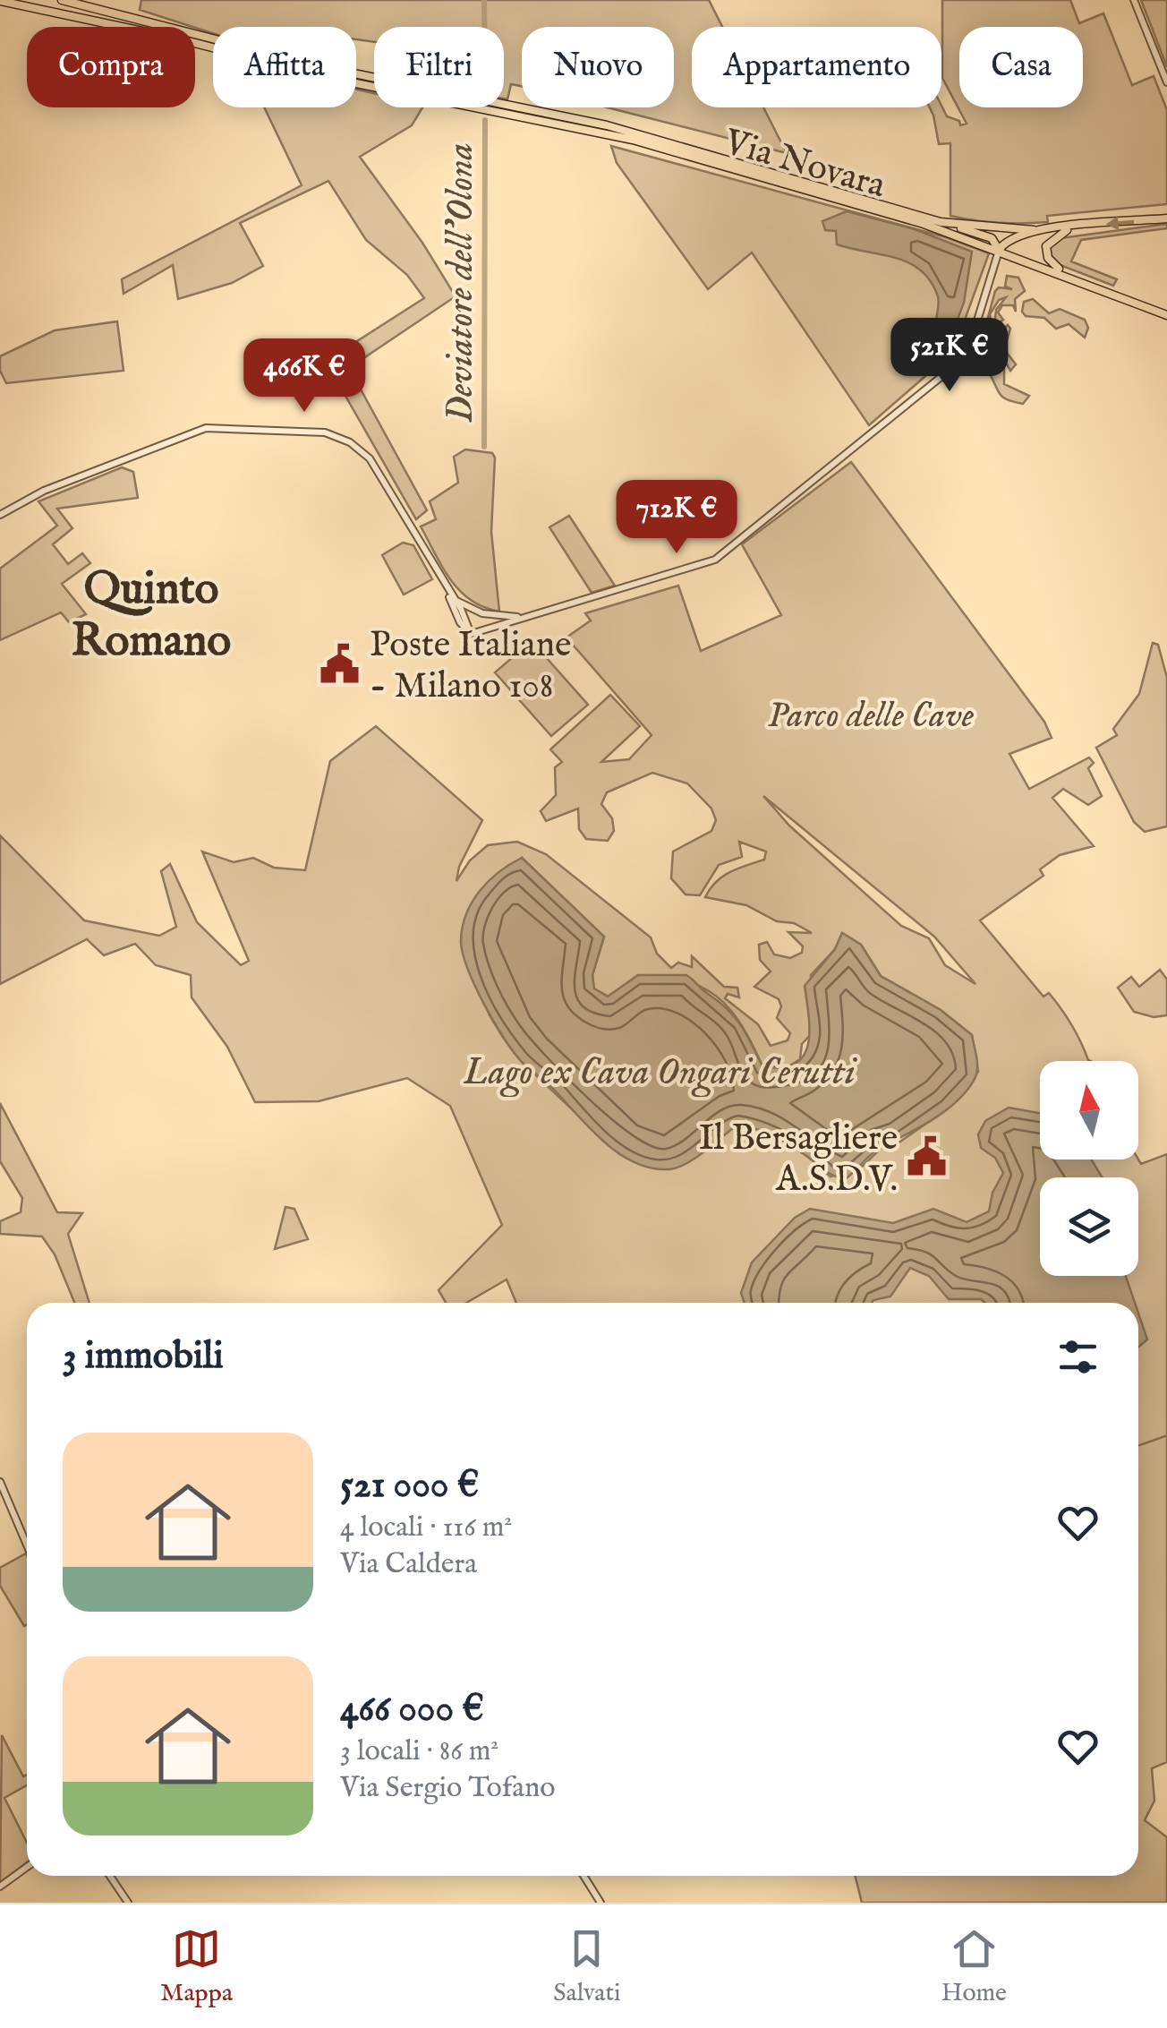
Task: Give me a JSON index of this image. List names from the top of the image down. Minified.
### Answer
{"streets":{"main road":["Via Novara"]},"districts":["Quinto Romano"],"water":["Deviatore dell'Olona","Lago ex Cava Ongari Cerutti"],"parks":["Parco delle Cave"],"places":{"public building":["Poste Italiane - Milano 108","Il Bersagliere A.S.D.V."]},"north":"top","page":{"chip":["Compra","Affitta","Filtri","Nuovo","Appartamento","Casa"],"price":["521K €","466K €","712K €"],"heading":"3 immobili","list":[{"name":"521 000 €","note":"4 locali · 116 m² · Via Caldera"},{"name":"466 000 €","note":"3 locali · 86 m² · Via Sergio Tofano"}],"tabs":["Mappa","Salvati","Home"]}}
